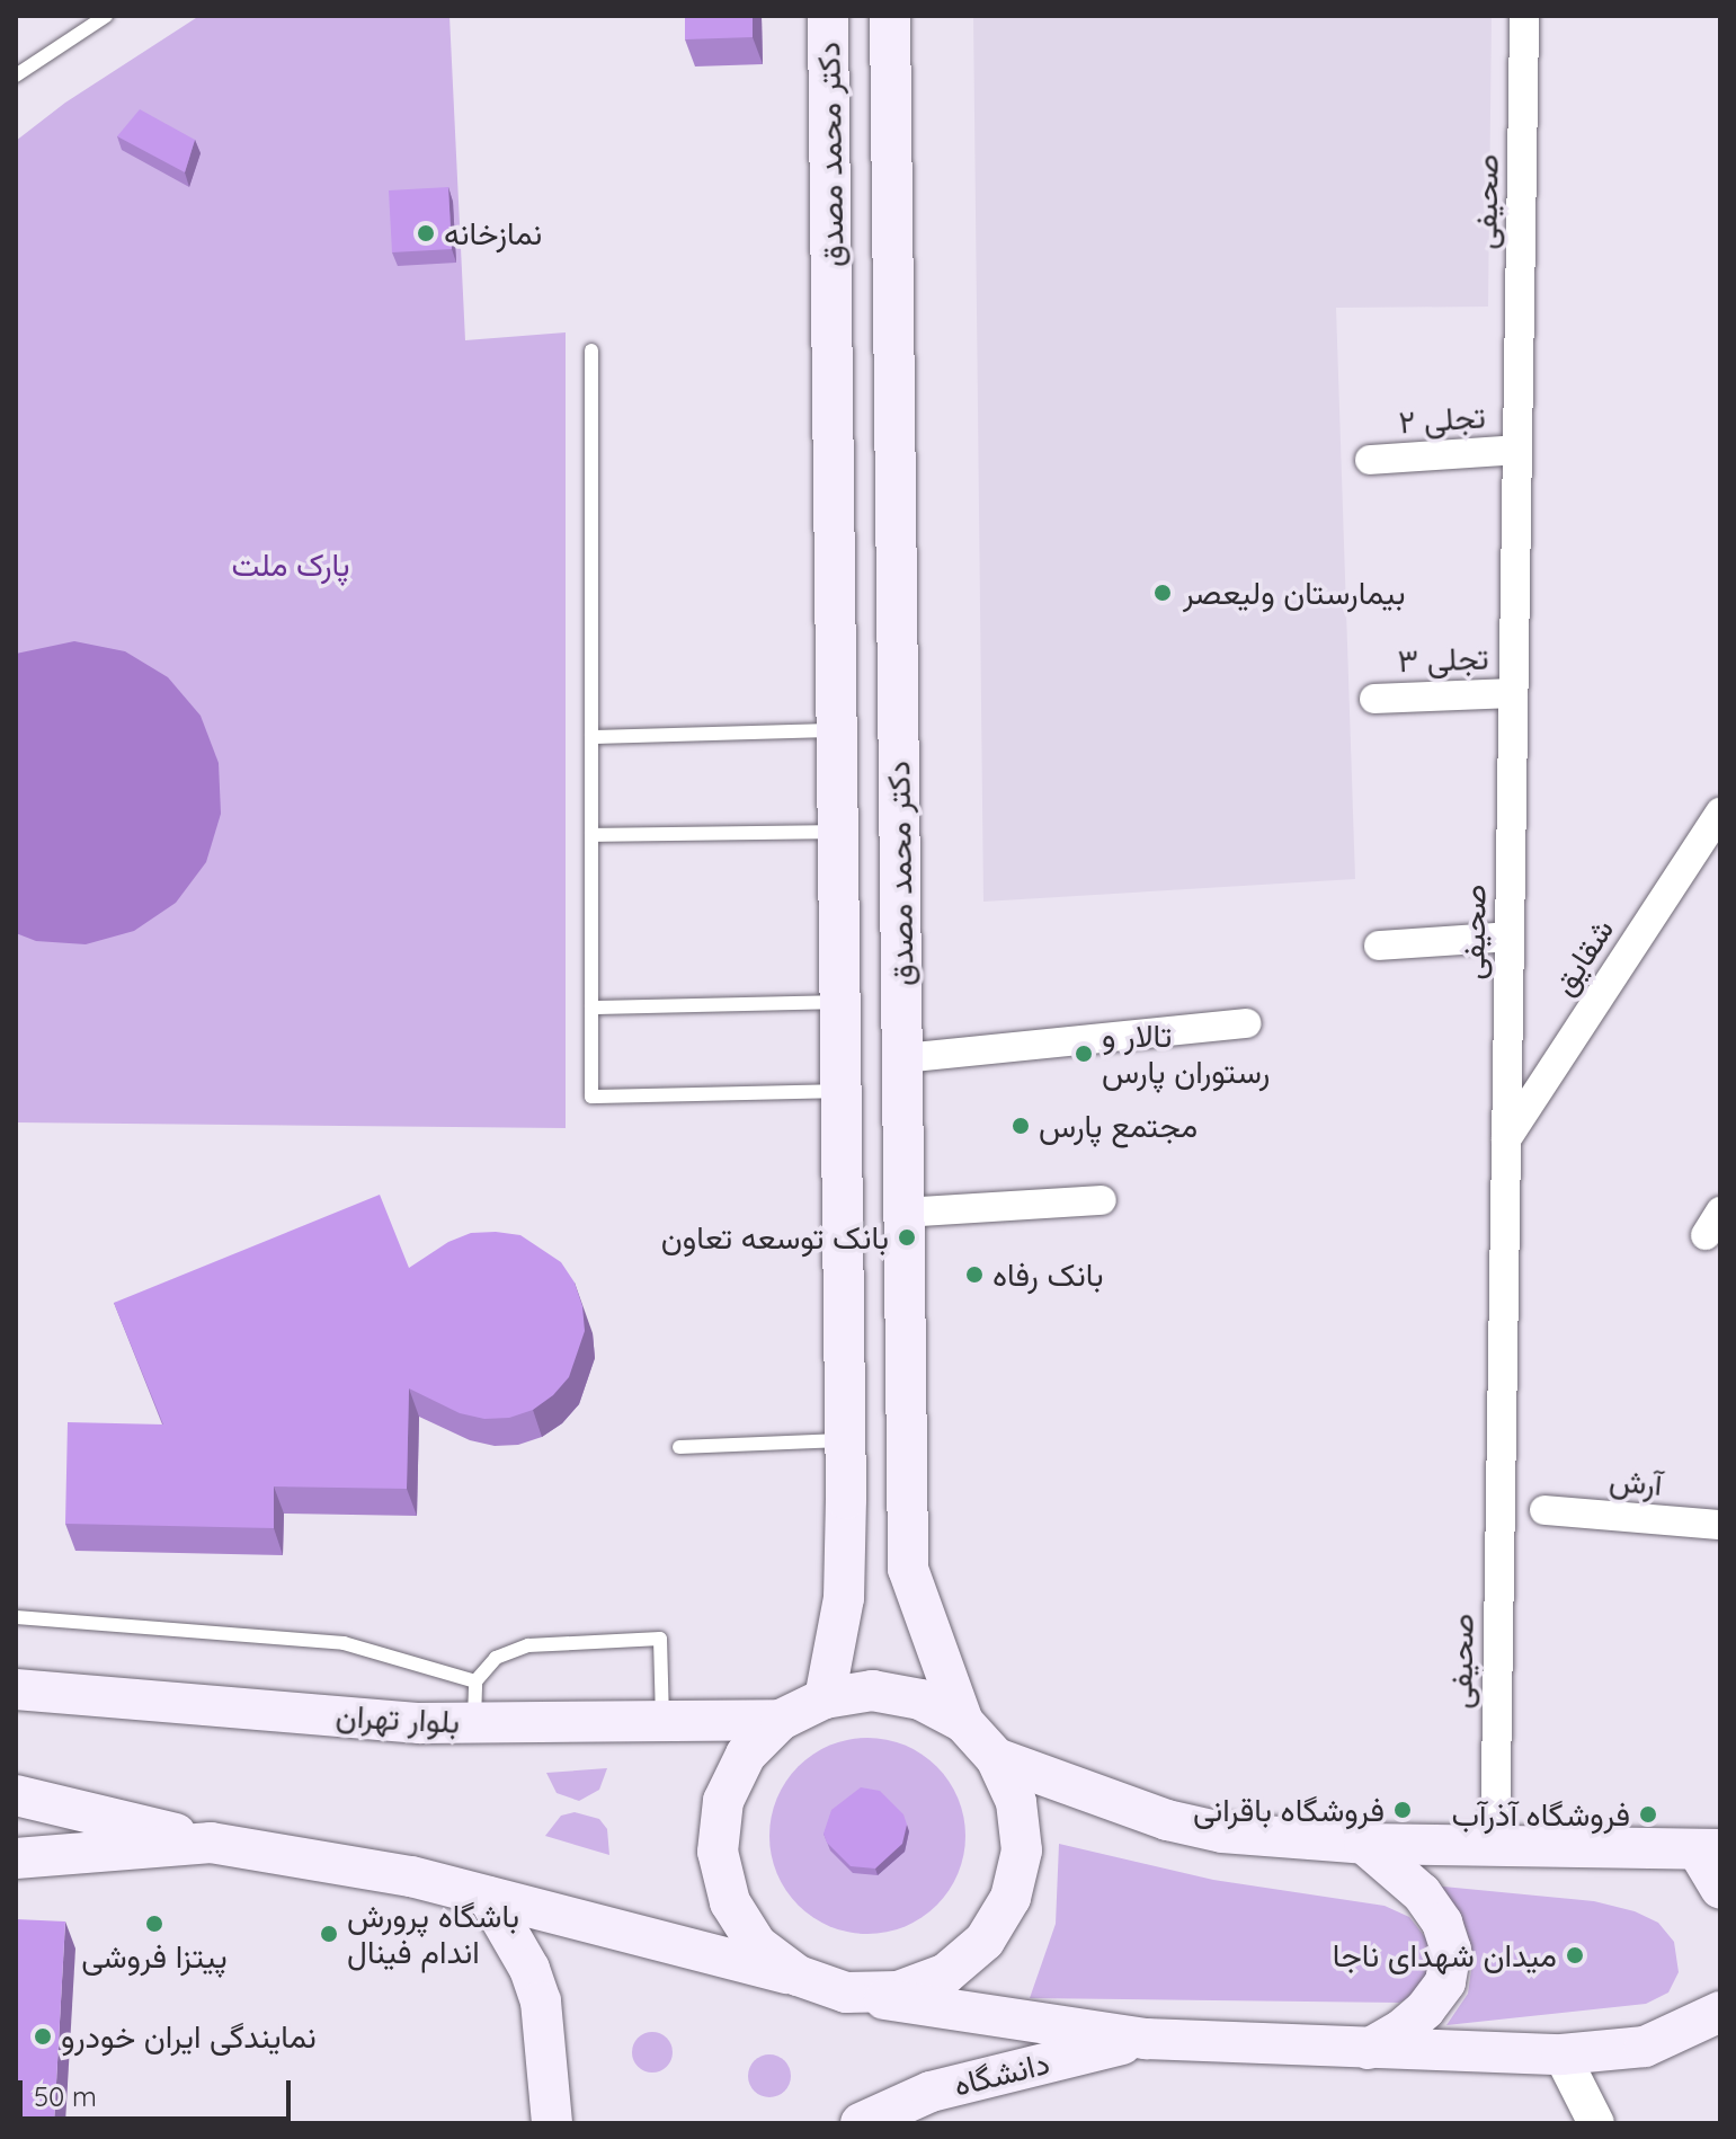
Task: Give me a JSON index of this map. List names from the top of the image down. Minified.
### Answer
{"streets":{"main road":["دکتر محمد مصدق","بلوار تهران","دانشگاه"],"street":["صحیفی","تجلی ۲","تجلی ۳","شقایق","آرش"]},"crossings":[["دکتر محمد مصدق","بلوار تهران"],["صحیفی","تجلی ۲"],["صحیفی","تجلی ۳"],["صحیفی","شقایق"]],"parks":["پارک ملت"],"places":["نمازخانه","بیمارستان ولیعصر","تالار و رستوران پارس","مجتمع پارس","بانک توسعه تعاون","بانک رفاه","فروشگاه باقرانی","فروشگاه آذرآب","پیتزا فروشی","باشگاه پرورش اندام فینال","میدان شهدای ناجا","نمایندگی ایران خودرو"],"scale_bar":"50 m"}
